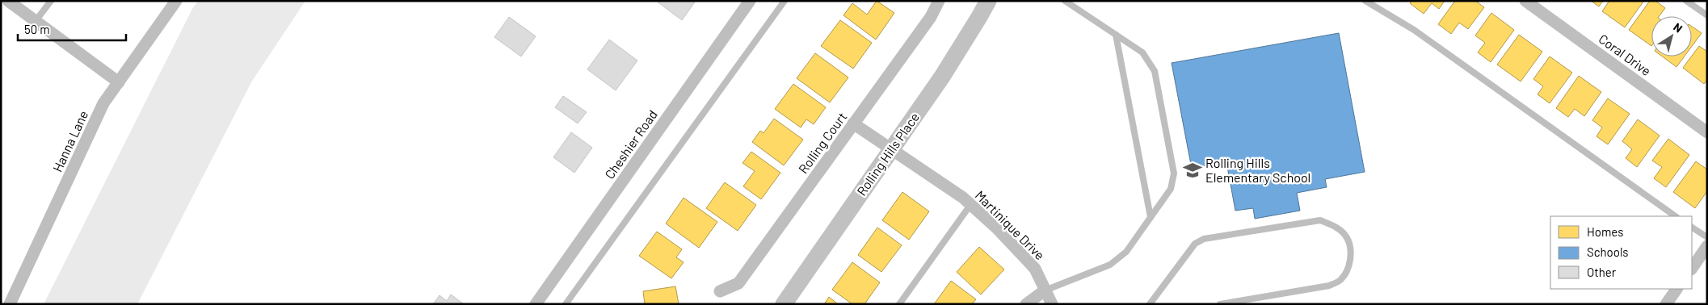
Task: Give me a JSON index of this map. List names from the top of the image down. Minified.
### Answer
{"streets":{"street":["Coral Drive","Hanna Lane","Rolling Court","Cheshier Road","Rolling Hills Place","Martinique Drive"]},"crossings":[["Rolling Court","Martinique Drive"],["Rolling Hills Place","Martinique Drive"]],"places":{"school or university":["Rolling Hills Elementary School"]},"legend":["Homes","Schools","Other"],"scale_bar":"50 m","north":"top right"}
